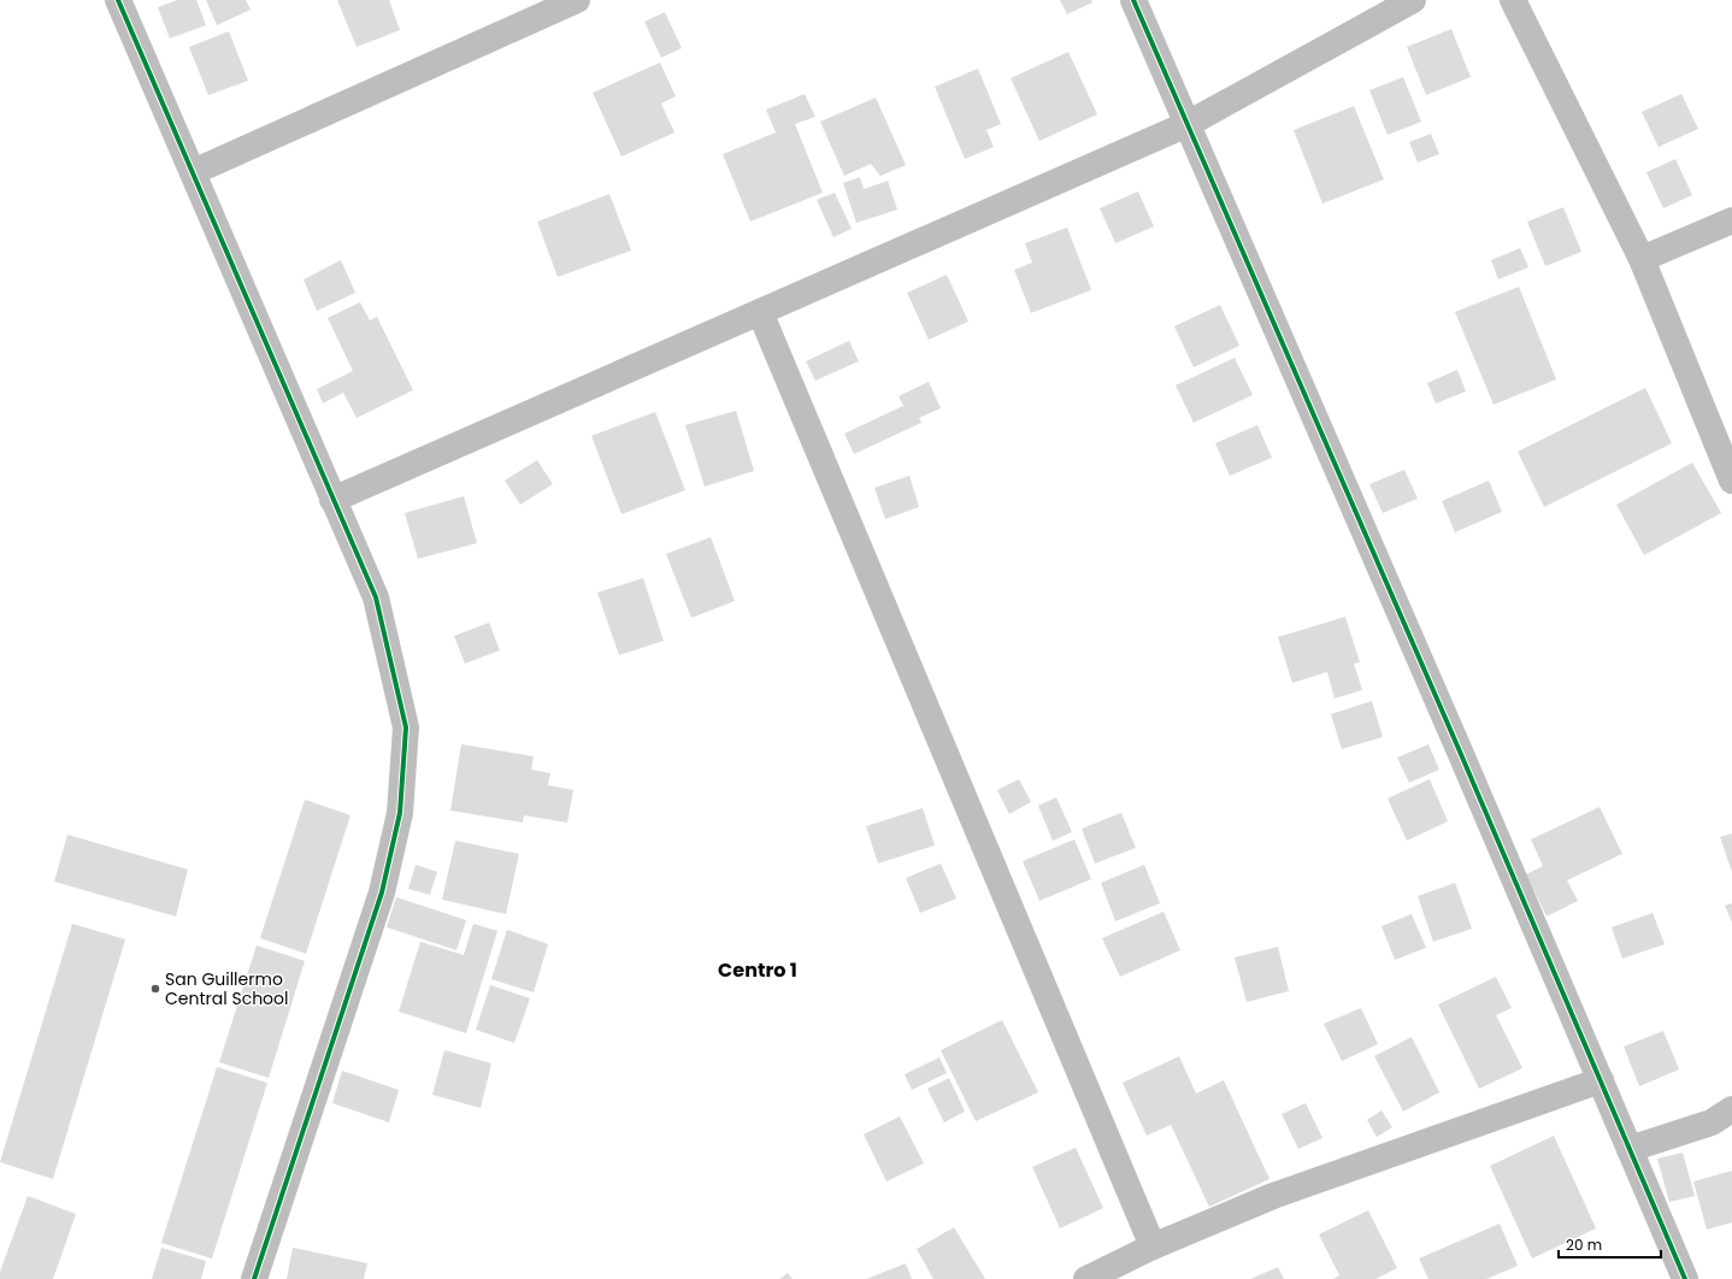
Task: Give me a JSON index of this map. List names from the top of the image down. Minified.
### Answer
{"districts":["Centro 1"],"places":["San Guillermo Central School"],"scale_bar":"20 m"}
